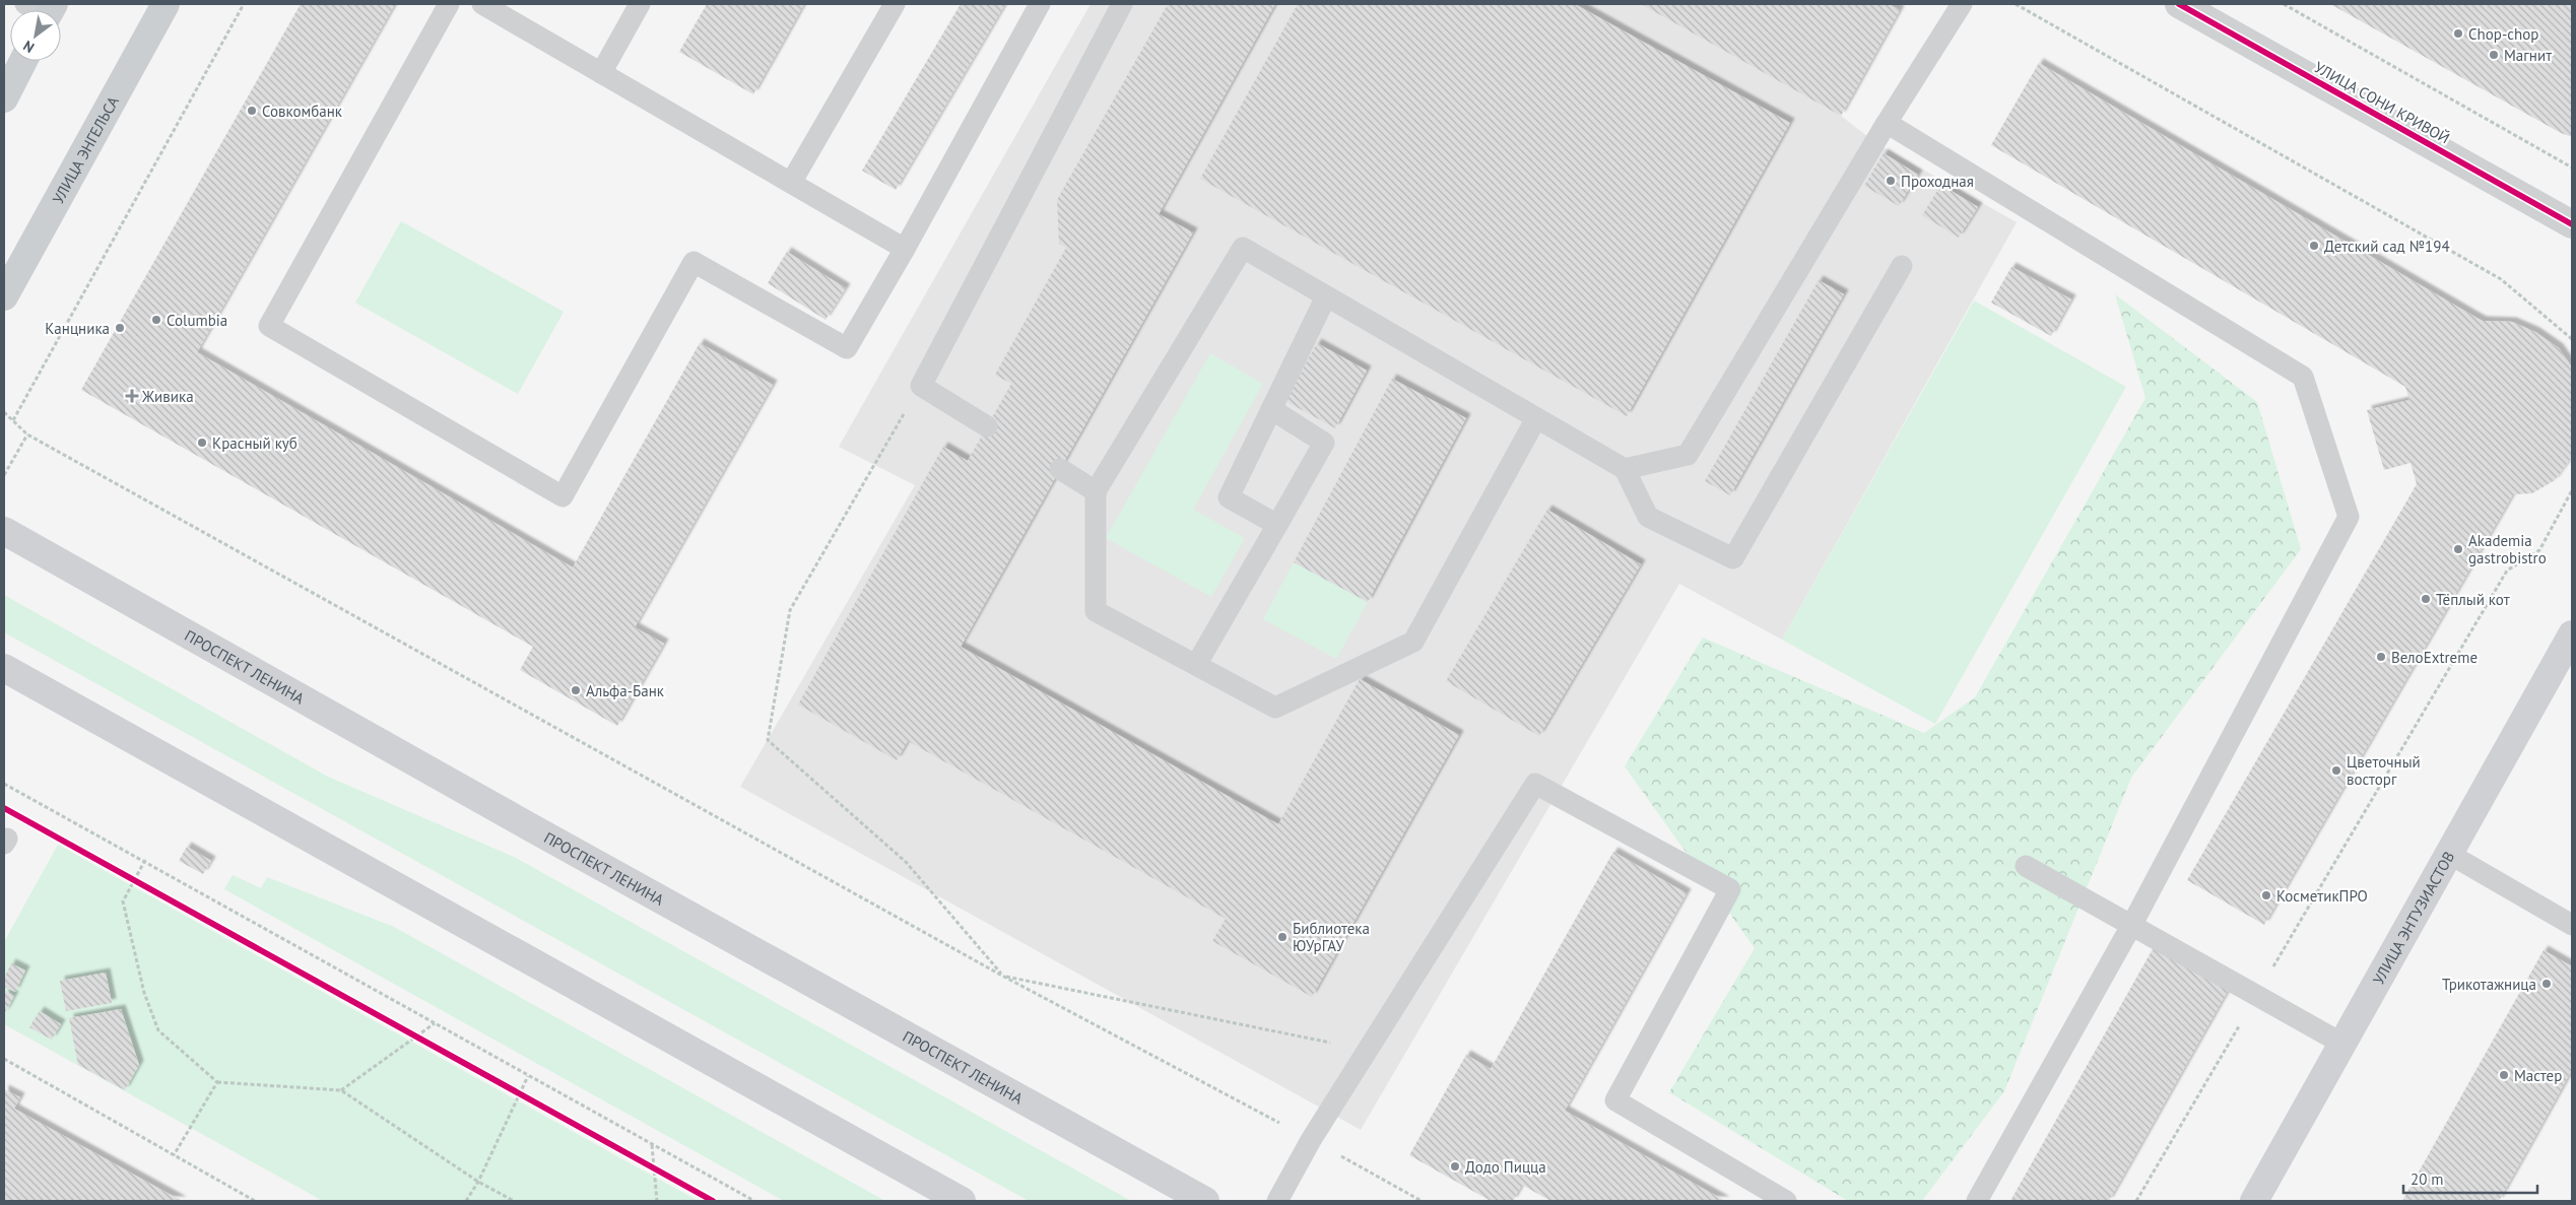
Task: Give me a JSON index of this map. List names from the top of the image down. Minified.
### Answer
{"streets":{"main road":["УЛИЦА ЭНГЕЛЬСА","ПРОСПЕКТ ЛЕНИНА","УЛИЦА ЭНТУЗИАСТОВ"],"street":["УЛИЦА СОНИ КРИВОЙ"]},"places":{"other":["Chop-chop","Магнит","Совкомбанк","Проходная","Детский сад №194","Columbia","Канцника","Красный куб","Akademia gastrobistro","Тёплый кот","ВелоExtreme","Альфа-Банк","Цветочный восторг","КосметикПРО","Библиотека ЮУрГАУ","Трикотажница","Мастер","Додо Пицца"],"health":["Живика"]},"scale_bar":"20 m","north":"bottom left"}
